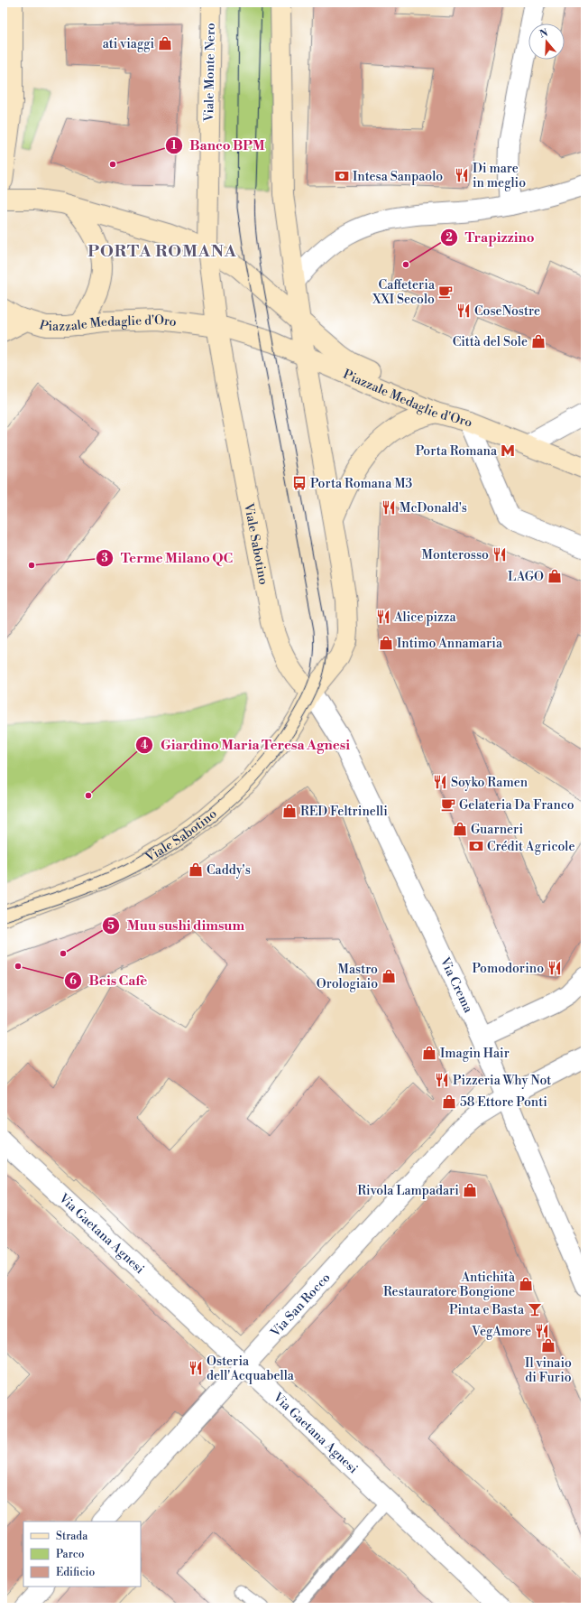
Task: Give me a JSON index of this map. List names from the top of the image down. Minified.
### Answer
{"streets":{"street":["Viale Monte Nero","Piazzale Medaglie d'Oro","Viale Sabotino","Via Crema","Via Gaetana Agnesi","Via San Rocco"]},"crossings":[["Viale Monte Nero","Piazzale Medaglie d'Oro"],["Piazzale Medaglie d'Oro","Viale Sabotino"],["Viale Sabotino","Via Crema"],["Via Crema","Via San Rocco"],["Via Gaetana Agnesi","Via San Rocco"]],"districts":["PORTA ROMANA"],"places":{"shop":["ati viaggi","Città del Sole","LAGO","Intimo Annamaria","RED Feltrinelli","Guarneri","Caddy's","Mastro Orologiaio","Imagin Hair","58 Ettore Ponti","Rivola Lampadari","Antichità Restauratore Bongione","Il vinaio di Furio"],"other":["Banco BPM","Trapizzino","Terme Milano QC","Giardino Maria Teresa Agnesi","Muu sushi dimsum","Beis Cafè"],"restaurant":["Di mare in meglio","CoseNostre","McDonald's","Monterosso","Alice pizza","Soyko Ramen","Pomodorino","Pizzeria Why Not","VegAmore","Osteria dell'Acquabella"],"bank":["Intesa Sanpaolo","Crédit Agricole"],"cafe":["Caffeteria XXI Secolo","Gelateria Da Franco"],"metro station":["Porta Romana"],"bus stop":["Porta Romana M3"],"bar":["Pinta e Basta"]},"legend":["Strada","Parco","Edificio"],"north":"top"}
